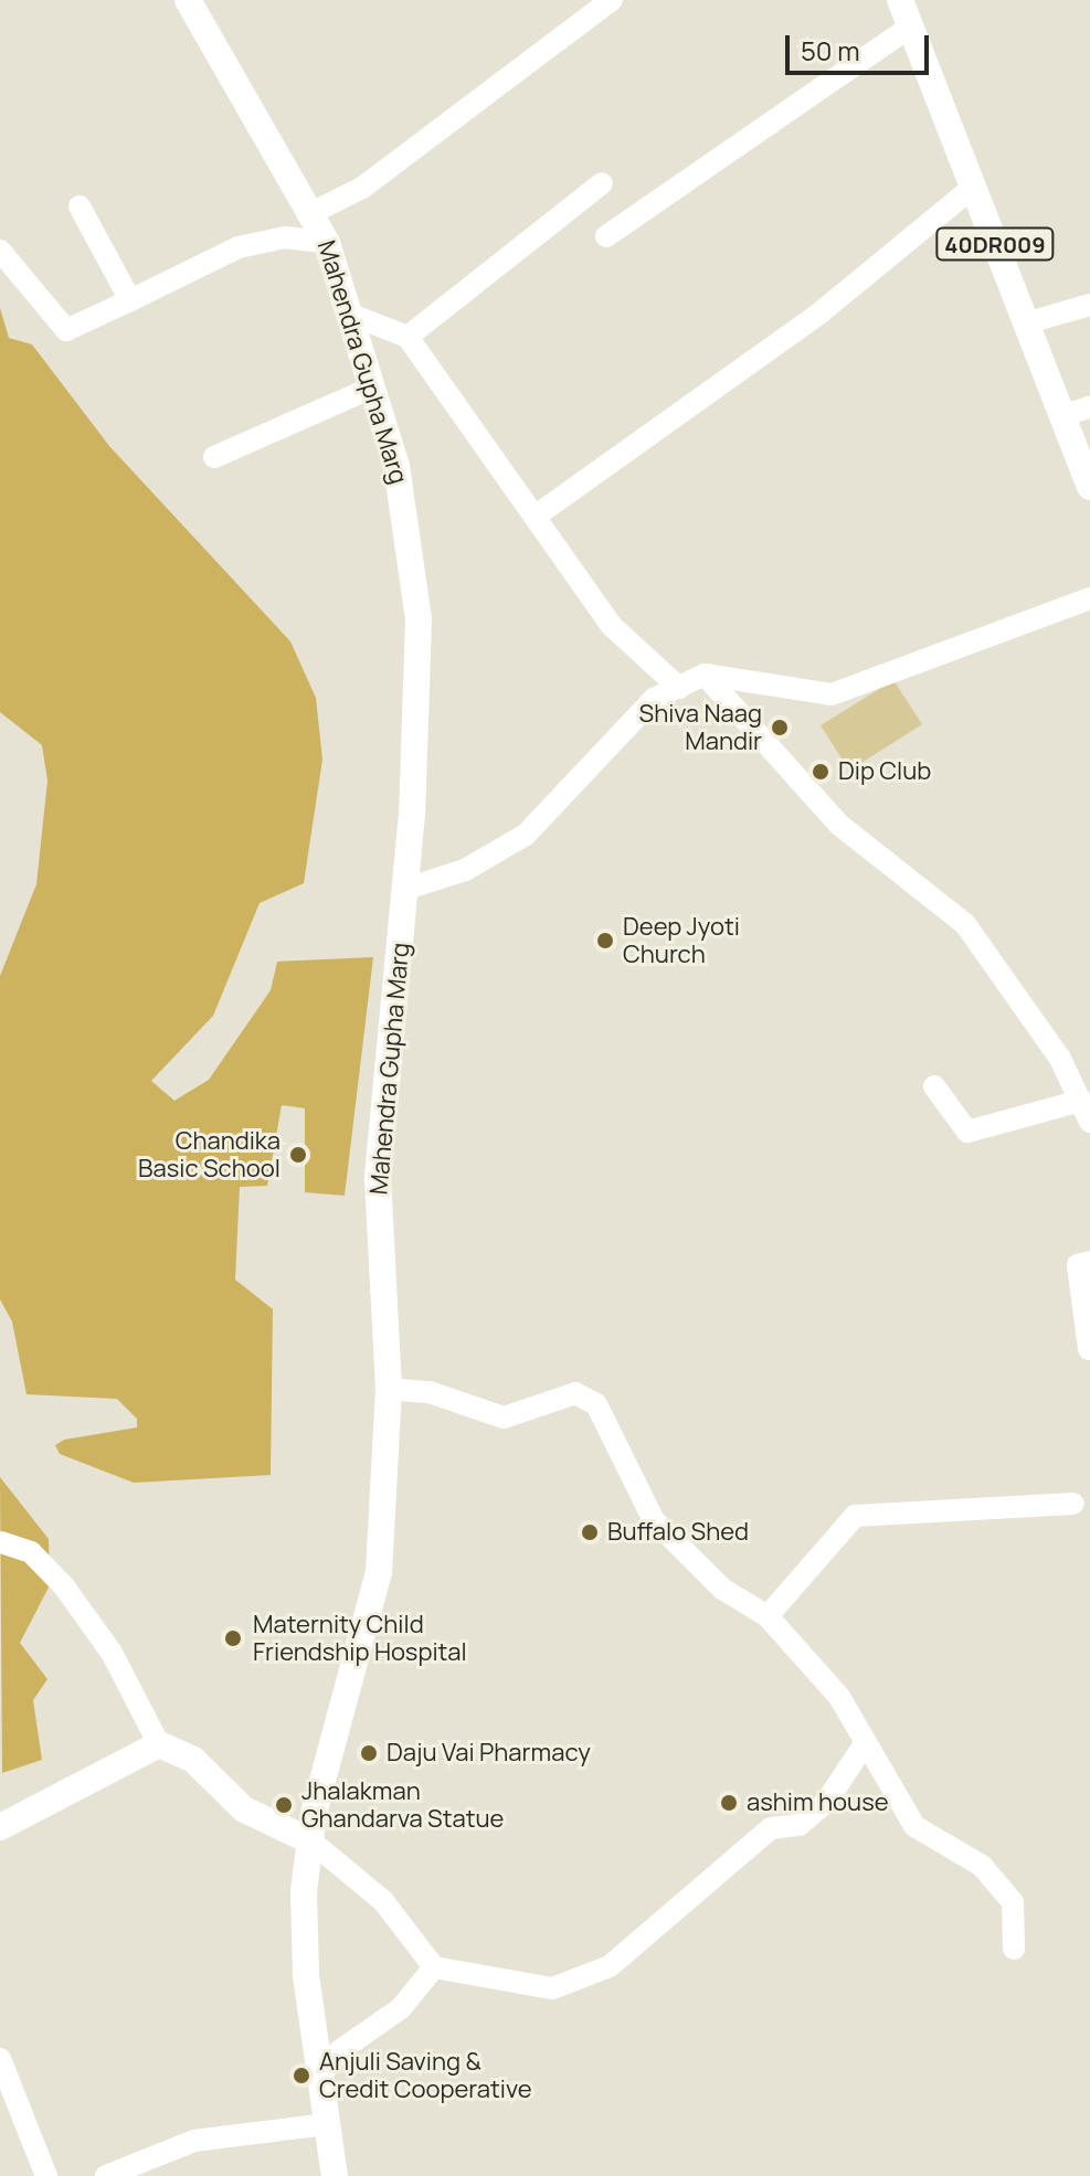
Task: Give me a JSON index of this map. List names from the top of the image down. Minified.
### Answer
{"streets":{"main road":["40DR009","Mahendra Gupha Marg"]},"places":["Shiva Naag Mandir","Dip Club","Deep Jyoti Church","Chandika Basic School","Buffalo Shed","Maternity Child Friendship Hospital","Daju Vai Pharmacy","ashim house","Jhalakman Ghandarva Statue","Anjuli Saving & Credit Cooperative"],"scale_bar":"50 m"}
